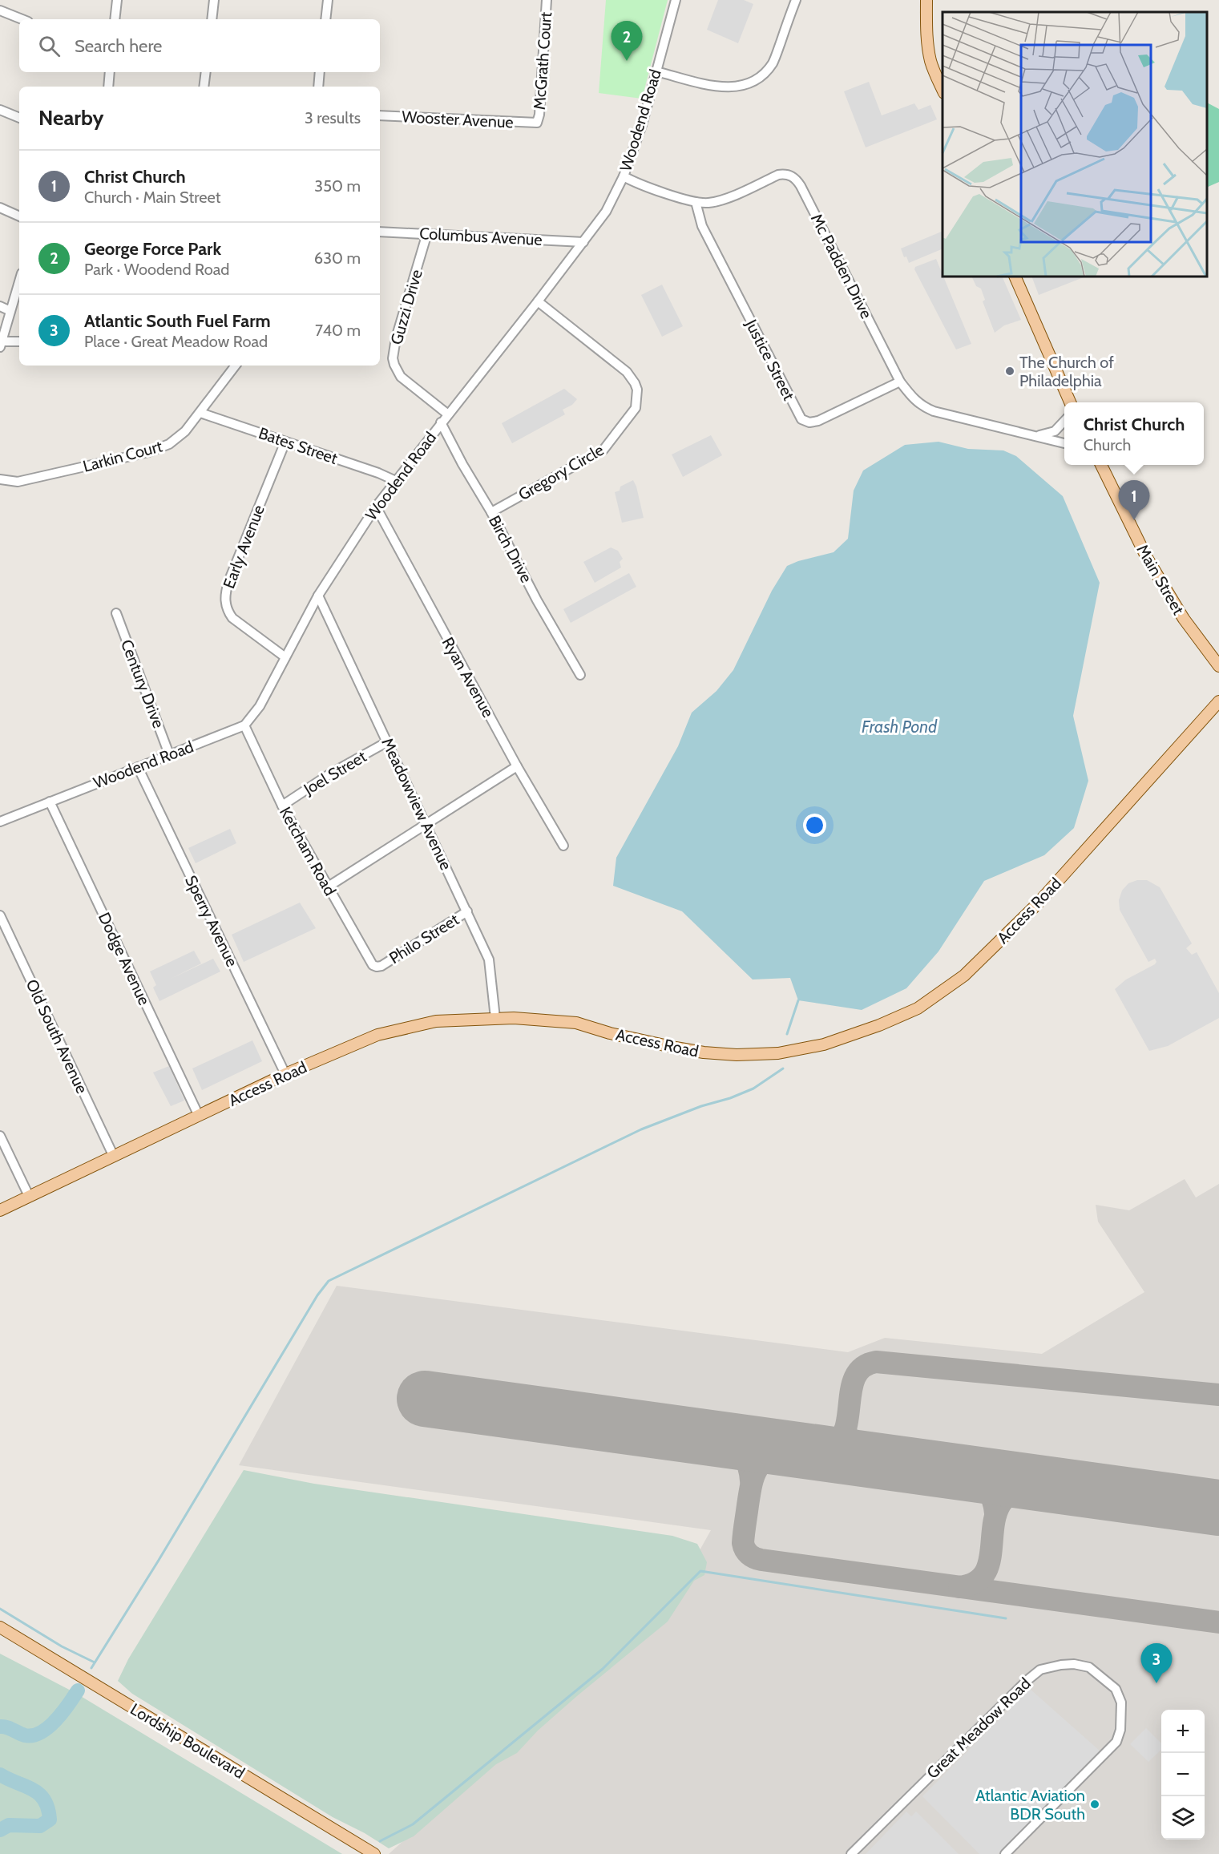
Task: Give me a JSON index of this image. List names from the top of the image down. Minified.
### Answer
{"streets":{"main road":["Main Street","Access Road","Lordship Boulevard"],"street":["McGrath Court","Wooster Avenue","Woodend Road","Columbus Avenue","Mc Padden Drive","Guzzi Drive","Justice Street","Bates Street","Larkin Court","Gregory Circle","Early Avenue","Birch Drive","Ryan Avenue","Century Drive","Joel Street","Meadowview Avenue","Ketcham Road","Sperry Avenue","Philo Street","Dodge Avenue","Old South Avenue","Great Meadow Road"]},"crossings":[["McGrath Court","Wooster Avenue"],["Woodend Road","Columbus Avenue"],["Woodend Road","Mc Padden Drive"],["Woodend Road","Guzzi Drive"],["Woodend Road","Bates Street"],["Woodend Road","Gregory Circle"],["Woodend Road","Early Avenue"],["Woodend Road","Birch Drive"],["Woodend Road","Ryan Avenue"],["Woodend Road","Century Drive"],["Woodend Road","Meadowview Avenue"],["Woodend Road","Ketcham Road"],["Woodend Road","Sperry Avenue"],["Woodend Road","Dodge Avenue"],["Columbus Avenue","Guzzi Drive"],["Mc Padden Drive","Justice Street"],["Bates Street","Larkin Court"],["Bates Street","Early Avenue"],["Gregory Circle","Birch Drive"],["Joel Street","Meadowview Avenue"],["Joel Street","Ketcham Road"],["Meadowview Avenue","Access Road"],["Meadowview Avenue","Philo Street"],["Ketcham Road","Philo Street"],["Access Road","Sperry Avenue"],["Access Road","Dodge Avenue"],["Access Road","Old South Avenue"]],"water":["Frash Pond"],"places":["The Church of Philadelphia","Atlantic Aviation BDR South"],"page":{"search":"Search here","pins":["2","1","3"],"heading":["Nearby","3 results"],"list":[{"mark":"1","name":"Christ Church","note":"Church · Main Street","value":"350 m"},{"mark":"2","name":"George Force Park","note":"Park · Woodend Road","value":"630 m"},{"mark":"3","name":"Atlantic South Fuel Farm","note":"Place · Great Meadow Road","value":"740 m"}],"popup":["Christ Church","Church"],"map_buttons":["+","−"]}}
